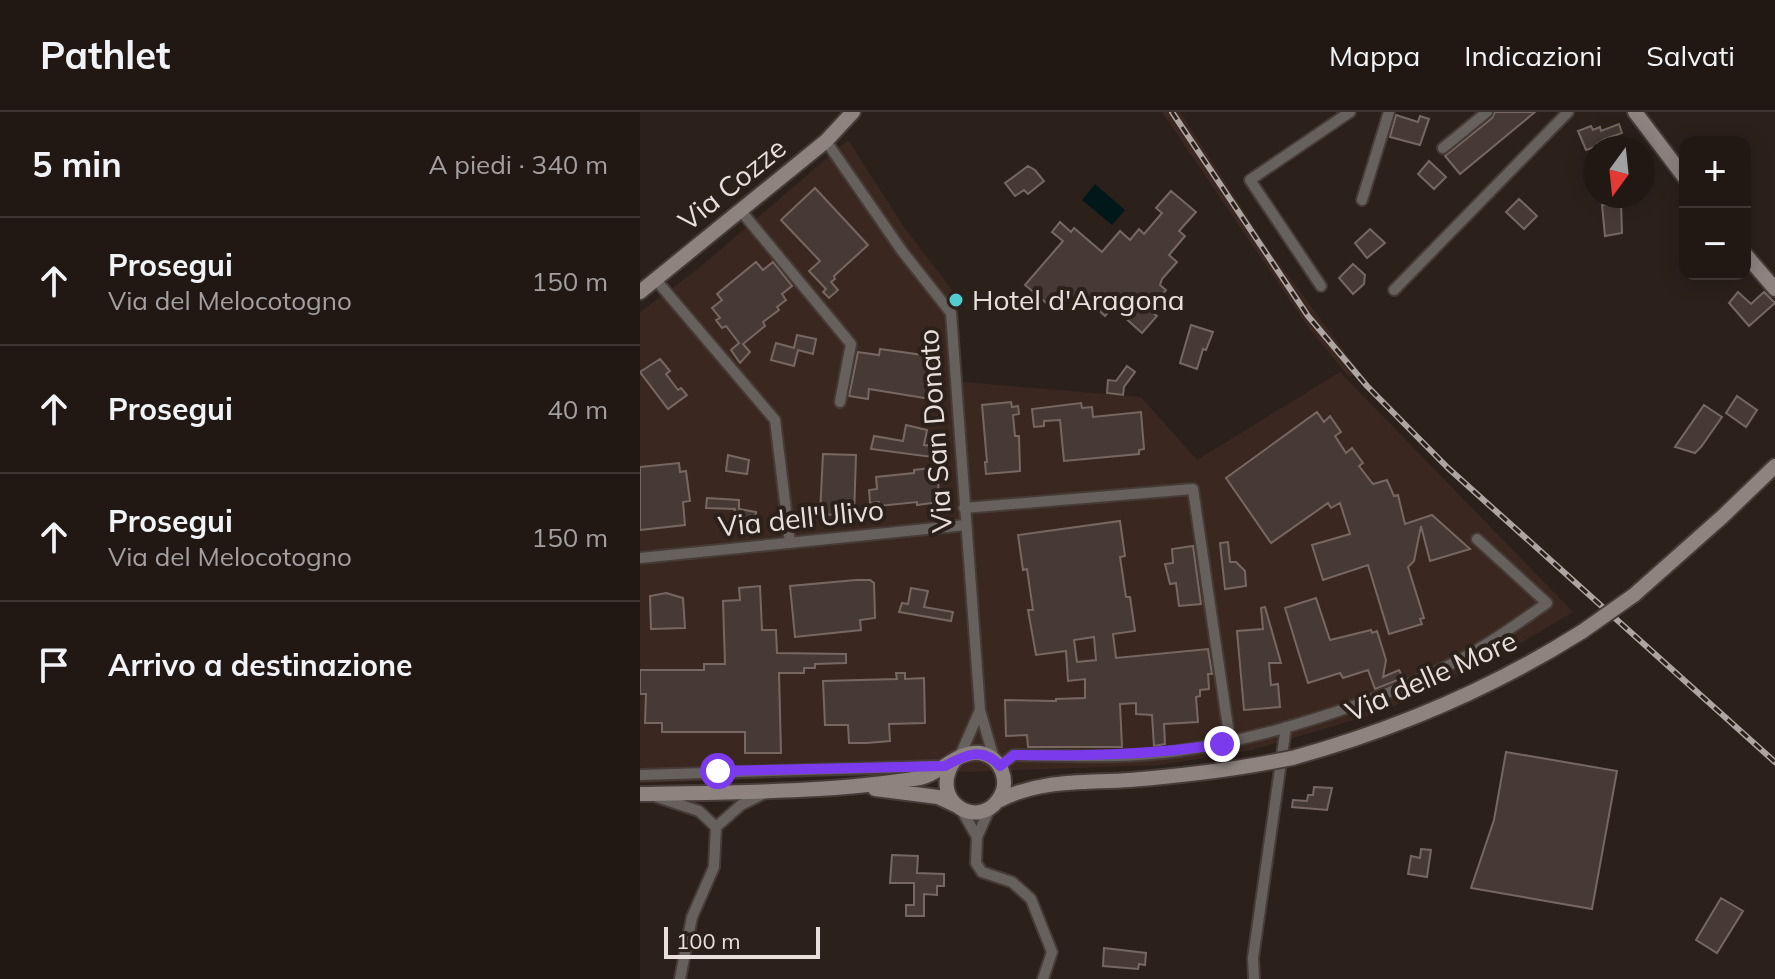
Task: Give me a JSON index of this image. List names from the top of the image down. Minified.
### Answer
{"streets":{"main road":["Via Cozze","Via delle More"],"street":["Via San Donato","Via dell'Ulivo"]},"crossings":[["Via Cozze","Via San Donato"],["Via San Donato","Via dell'Ulivo"]],"places":["Hotel d'Aragona"],"scale_bar":"100 m","north":"bottom","page":{"header":"Pathlet","nav":["Mappa","Indicazioni","Salvati"],"heading":["5 min","A piedi · 340 m"],"map_buttons":["+","−"],"list":[["Prosegui","Via del Melocotogno","150 m"],["Prosegui","40 m"],["Prosegui","Via del Melocotogno","150 m"],"Arrivo a destinazione"],"scale":"100 m"}}
